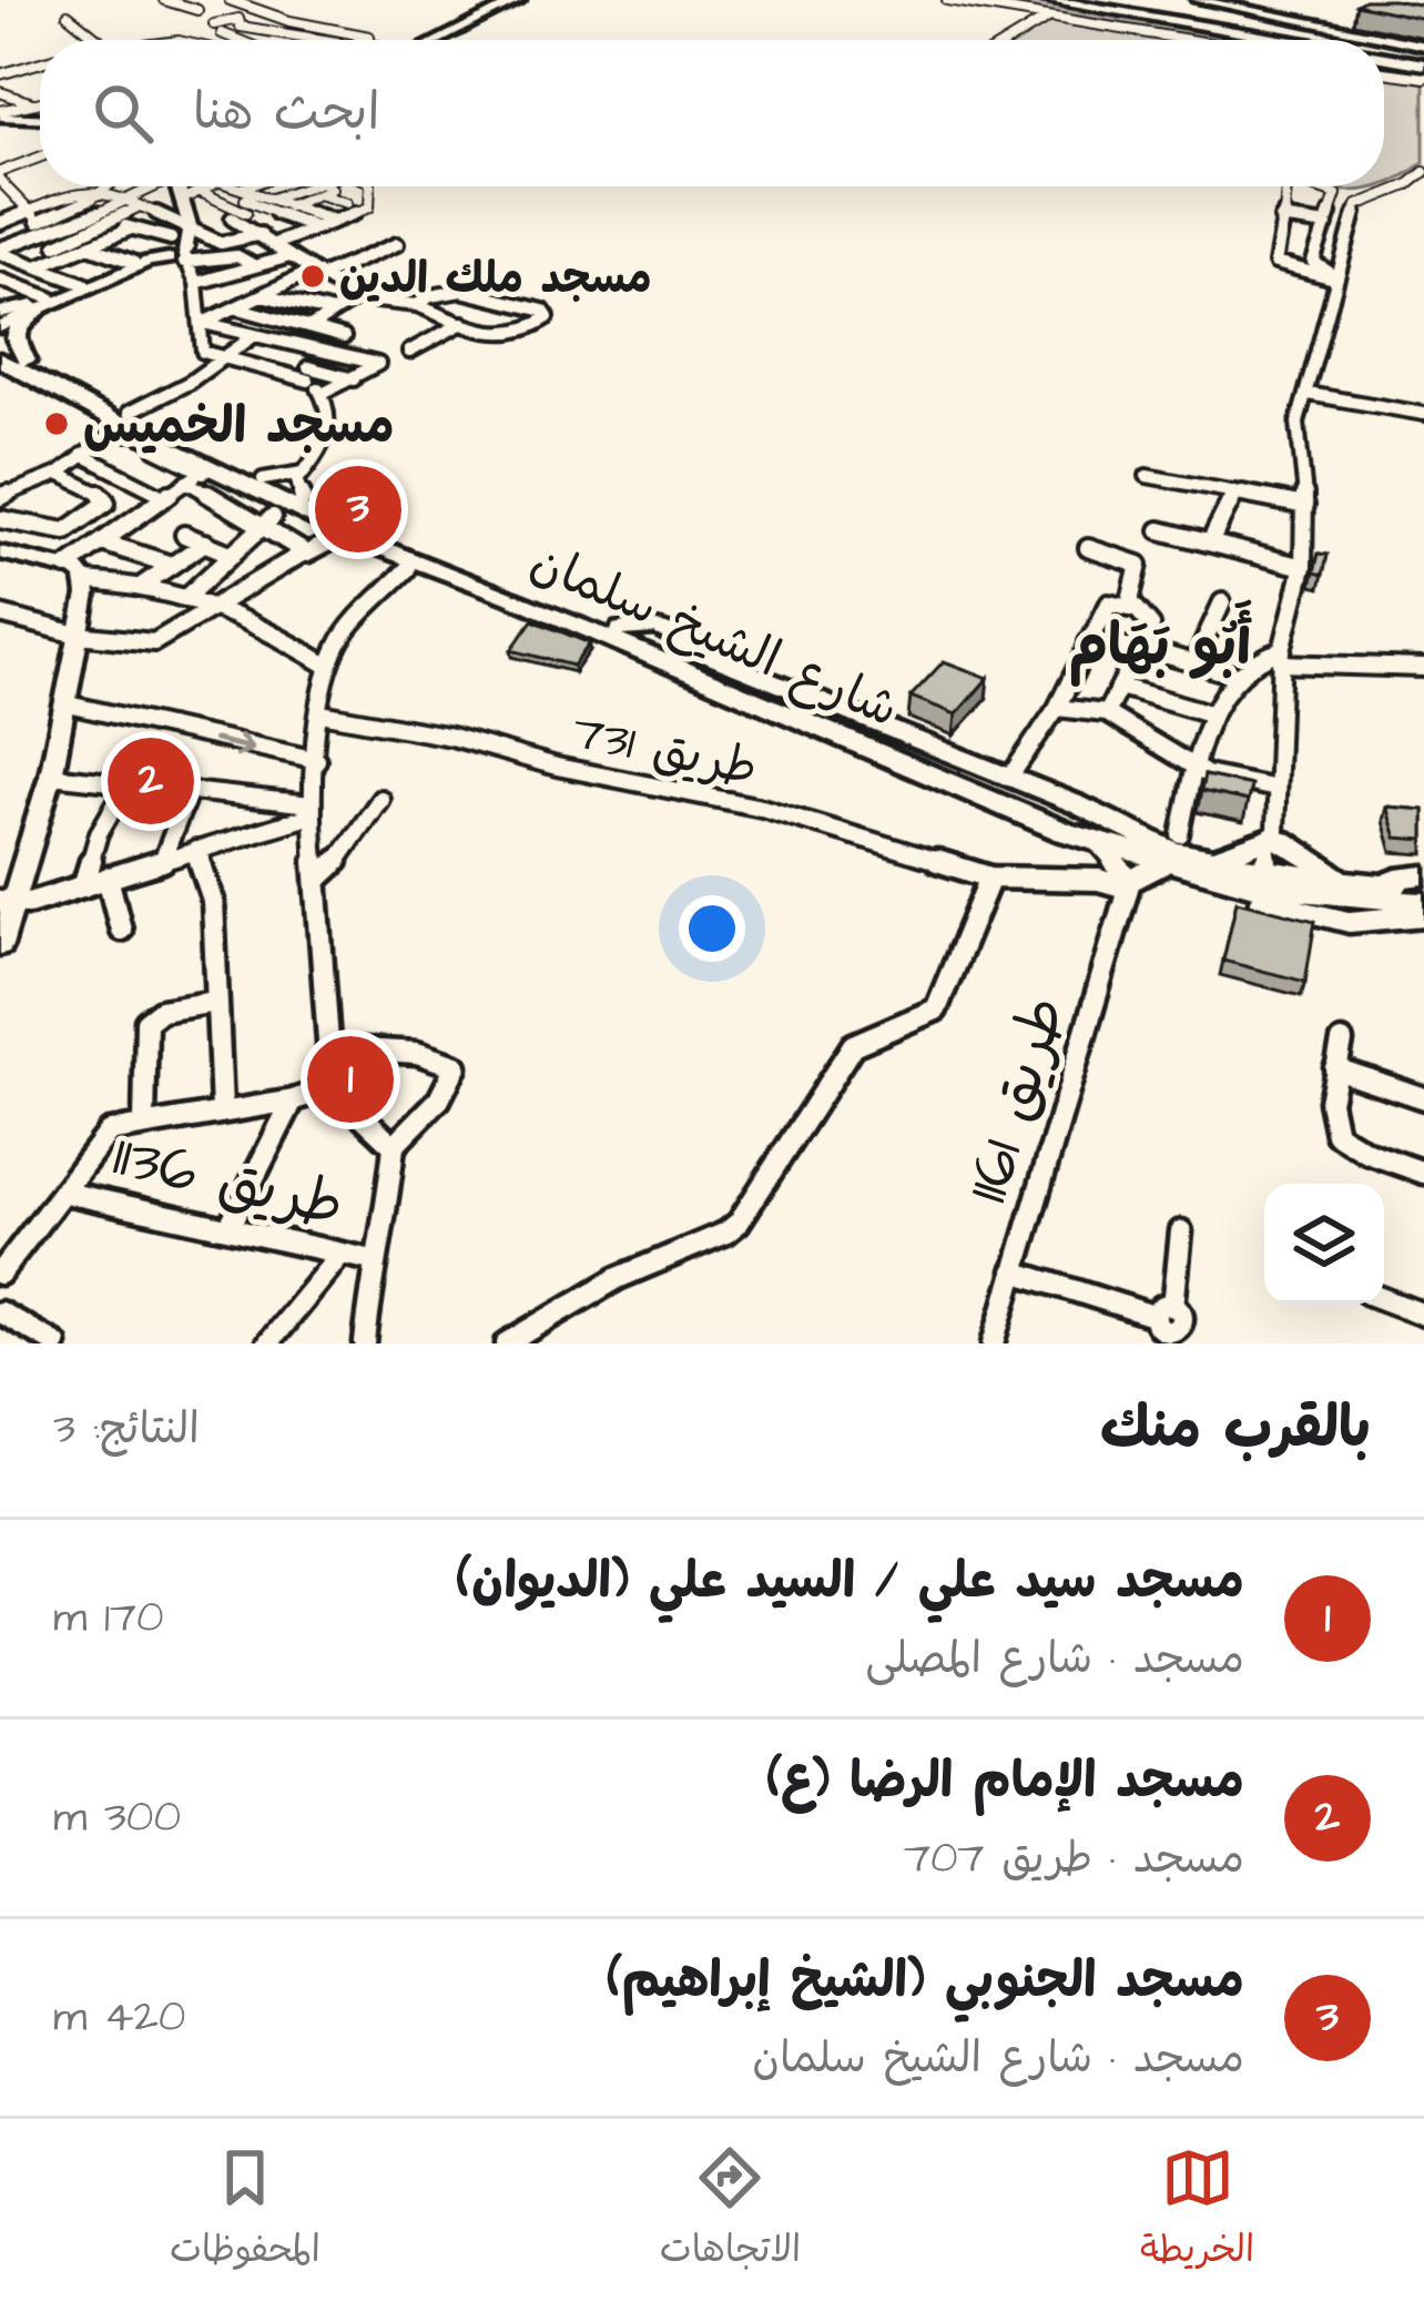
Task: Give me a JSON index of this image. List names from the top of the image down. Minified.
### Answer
{"streets":{"main road":["شارع الشيخ سلمان"],"street":["طريق 731","طريق 1161","طريق 1136"]},"crossings":[["طريق 731","طريق 1161"]],"districts":["أَبُو بَهَام"],"places":["مسجد ملك الدين","مسجد الخميس"],"page":{"search":"ابحث هنا","pins":["3","2","1"],"heading":["بالقرب منك","النتائج: 3"],"list":[{"mark":"1","name":"مسجد سيد علي / السيد علي (الديوان)","note":"مسجد · شارع المصلى","value":"170 m"},{"mark":"2","name":"مسجد الإمام الرضا (ع)","note":"مسجد · طريق 707","value":"300 m"},{"mark":"3","name":"مسجد الجنوبي (الشيخ إبراهيم)","note":"مسجد · شارع الشيخ سلمان","value":"420 m"}],"nav":["الخريطة","الاتجاهات","المحفوظات"]}}
